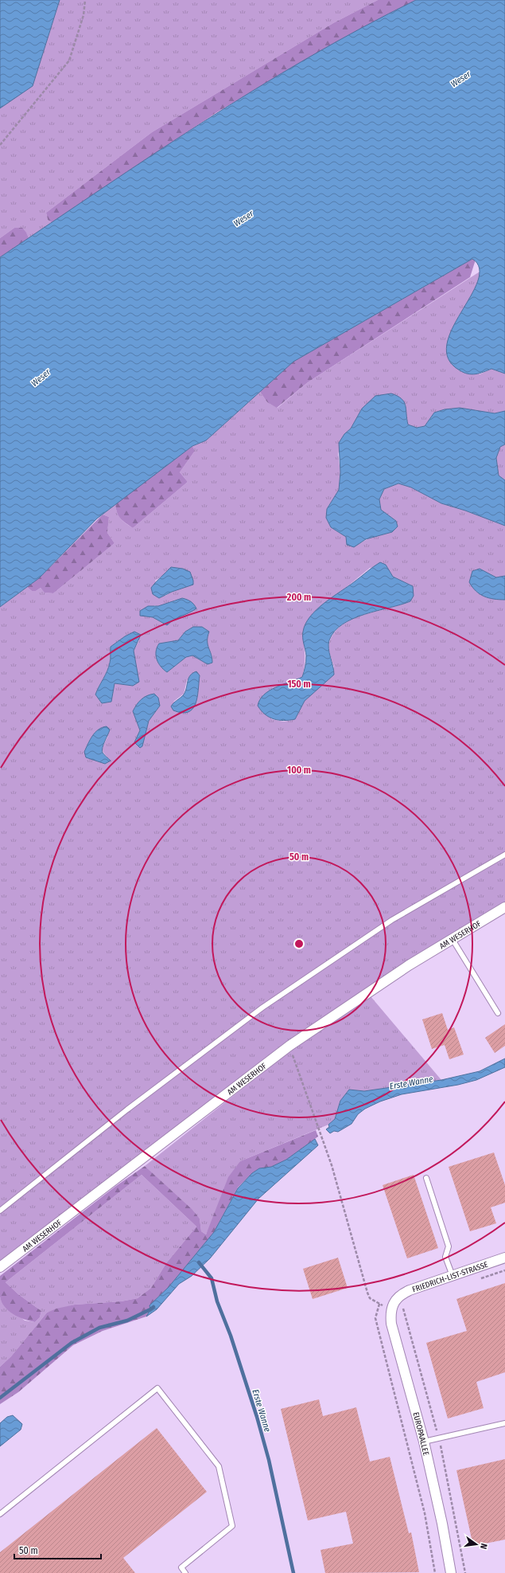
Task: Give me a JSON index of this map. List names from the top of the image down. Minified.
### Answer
{"streets":{"street":["AM WESERHOF","FRIEDRICH-LIST-STRASSE","EUROPAALLEE"]},"water":["Weser","Erste Wanne"],"scale_bar":"50 m","north":"right","rings":["200 m","150 m","100 m","50 m"]}
